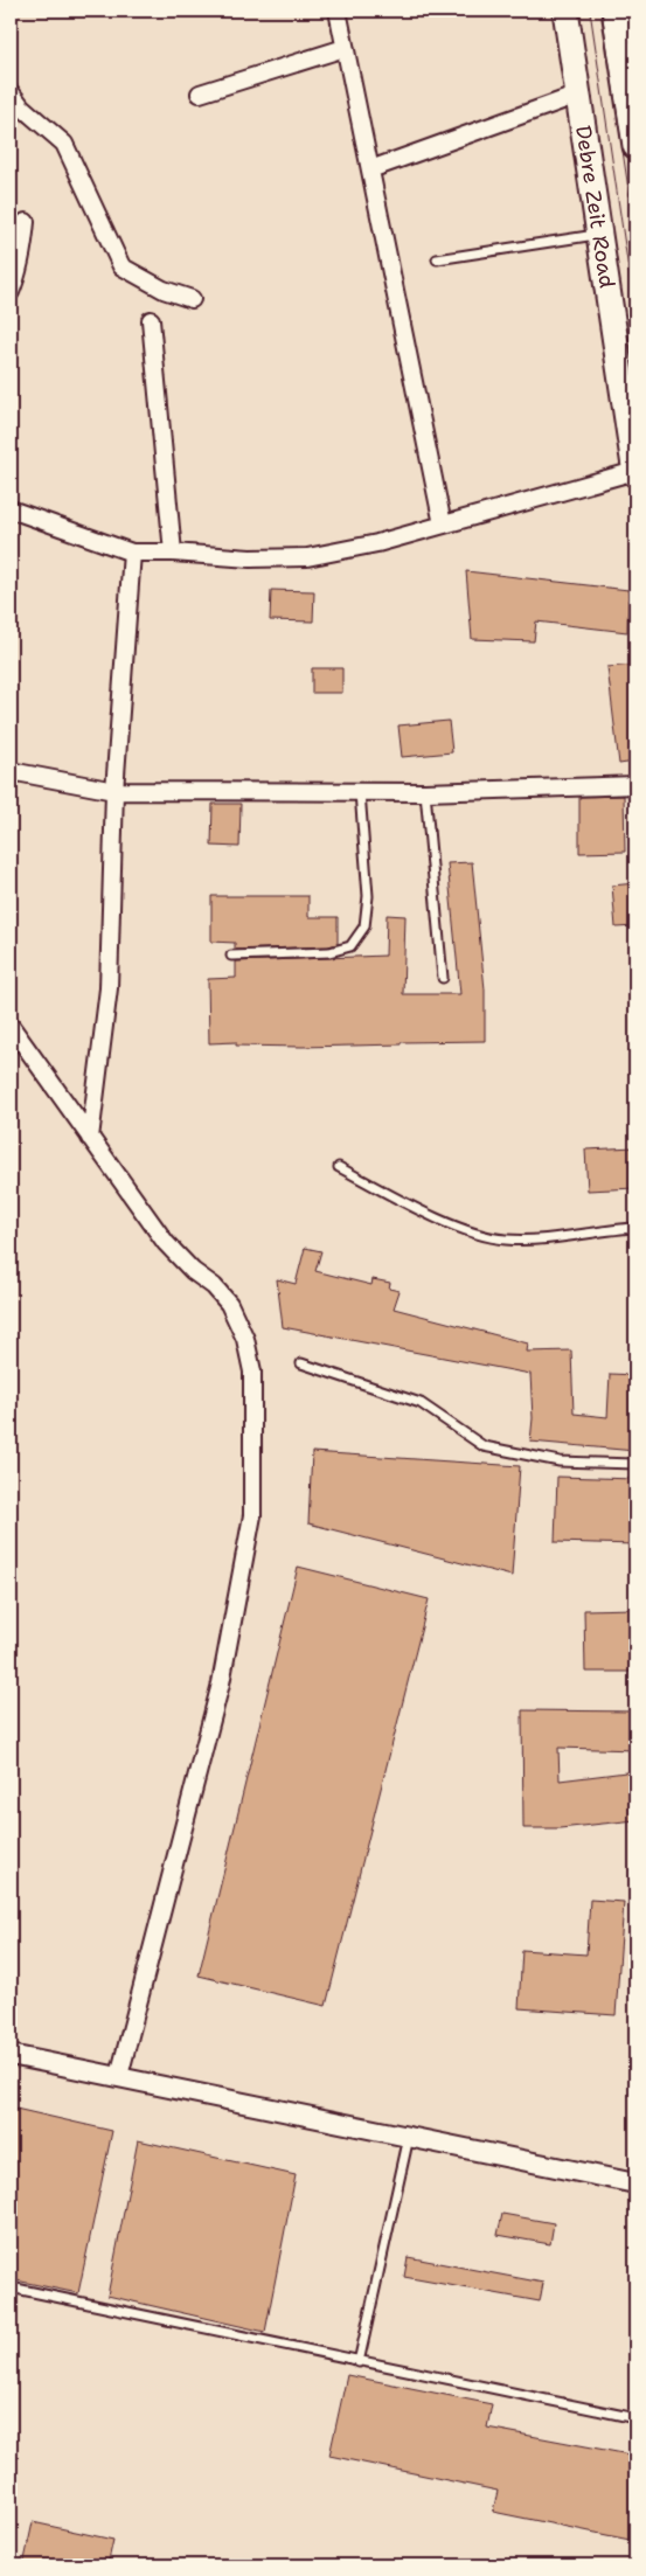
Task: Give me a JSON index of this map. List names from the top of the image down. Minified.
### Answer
{"streets":{"main road":["Debre Zeit Road"]}}
